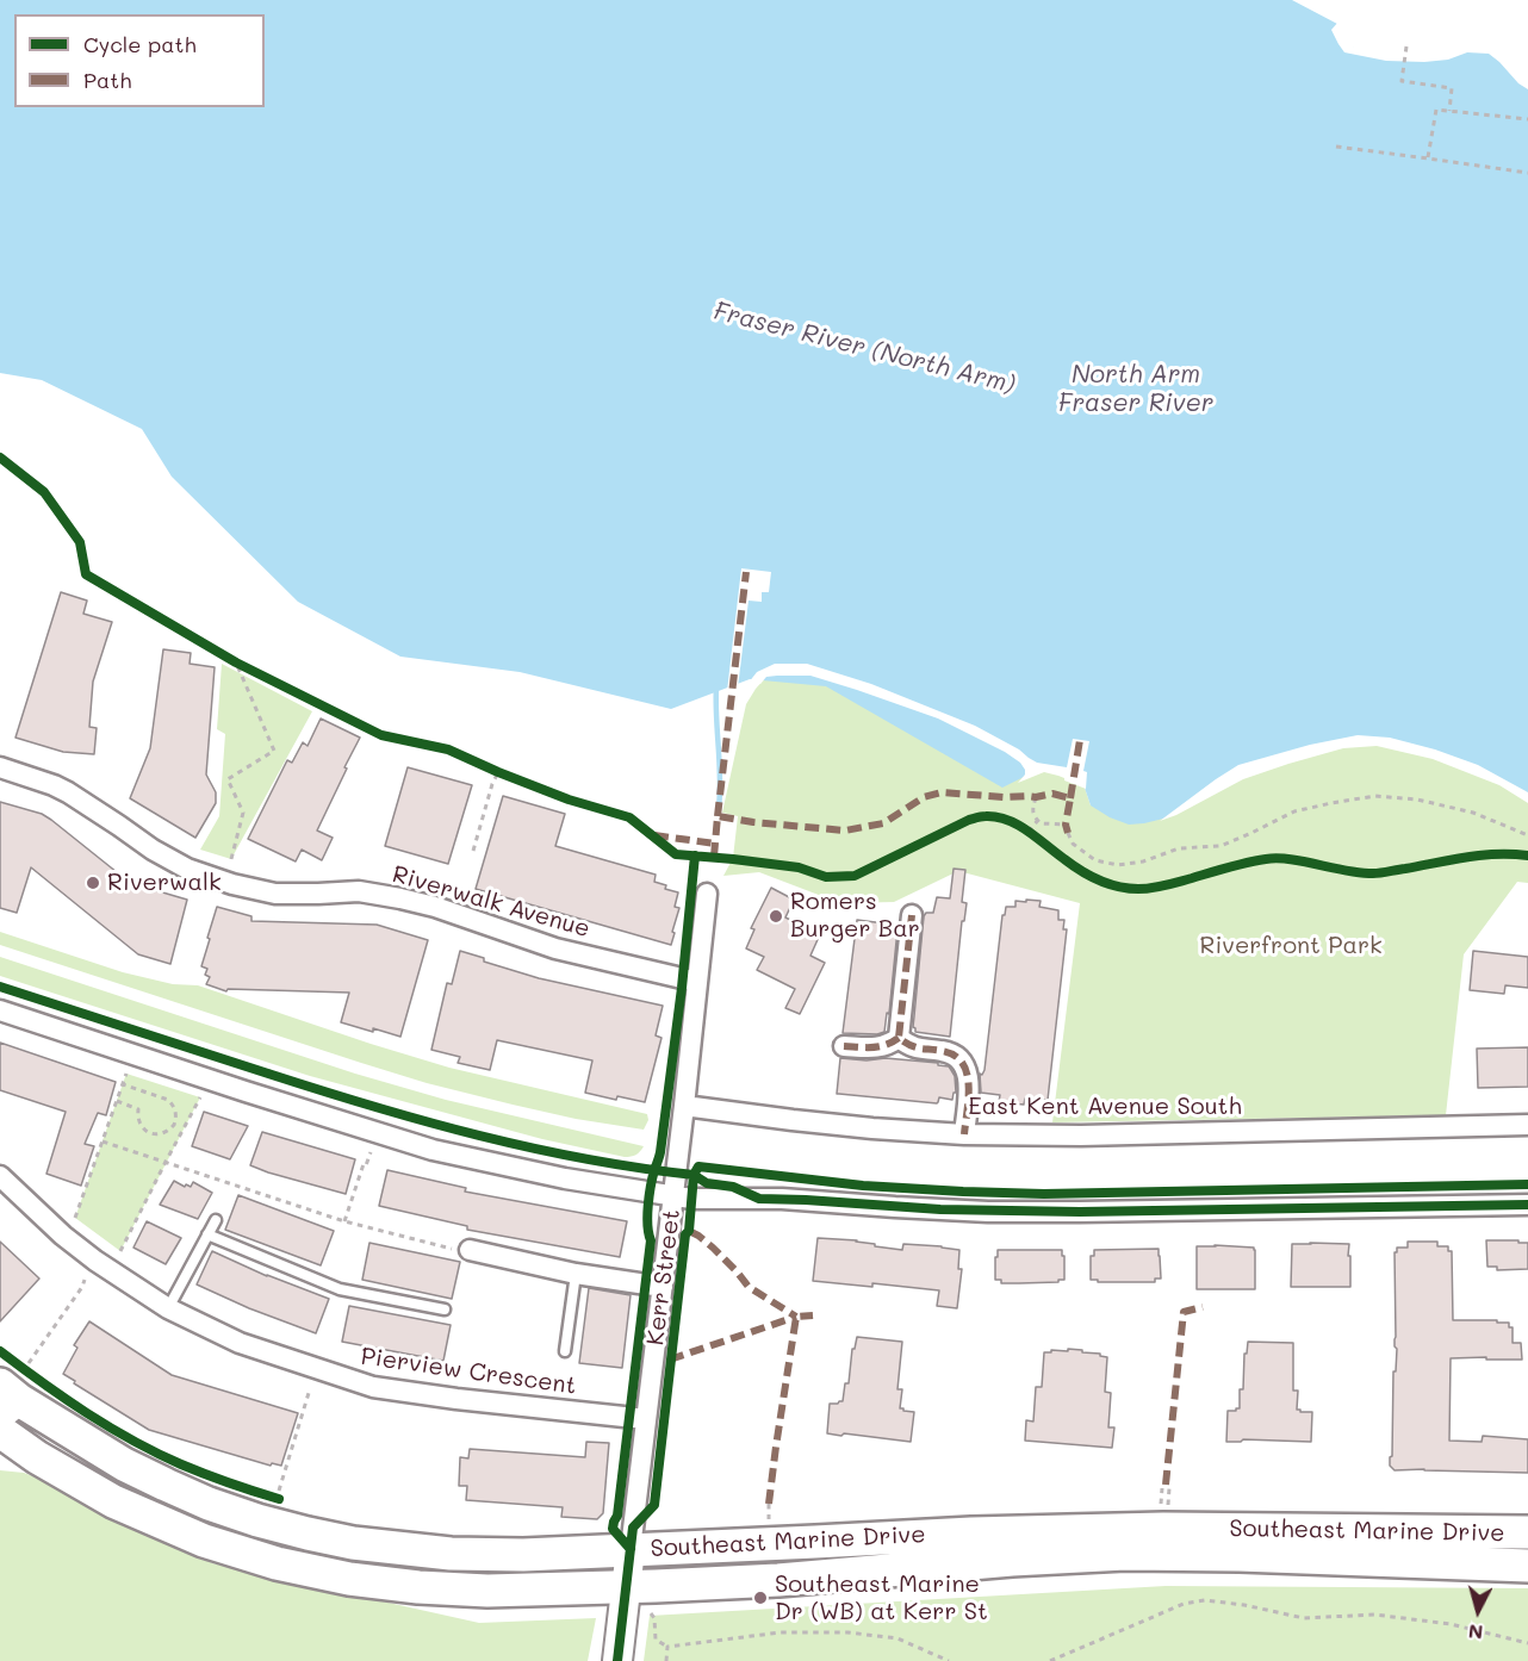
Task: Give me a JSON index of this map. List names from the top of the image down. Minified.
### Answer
{"streets":{"main road":["Southeast Marine Drive"],"street":["Riverwalk Avenue","East Kent Avenue South","Kerr Street","Pierview Crescent"]},"crossings":[["Riverwalk Avenue","Kerr Street"],["East Kent Avenue South","Kerr Street"],["Kerr Street","Pierview Crescent"],["Kerr Street","Southeast Marine Drive"]],"water":["Fraser River (North Arm)","North Arm Fraser River"],"parks":["Riverfront Park"],"places":["Riverwalk","Romers Burger Bar","Southeast Marine Dr (WB) at Kerr St"],"legend":["Cycle path","Path"],"north":"bottom"}
